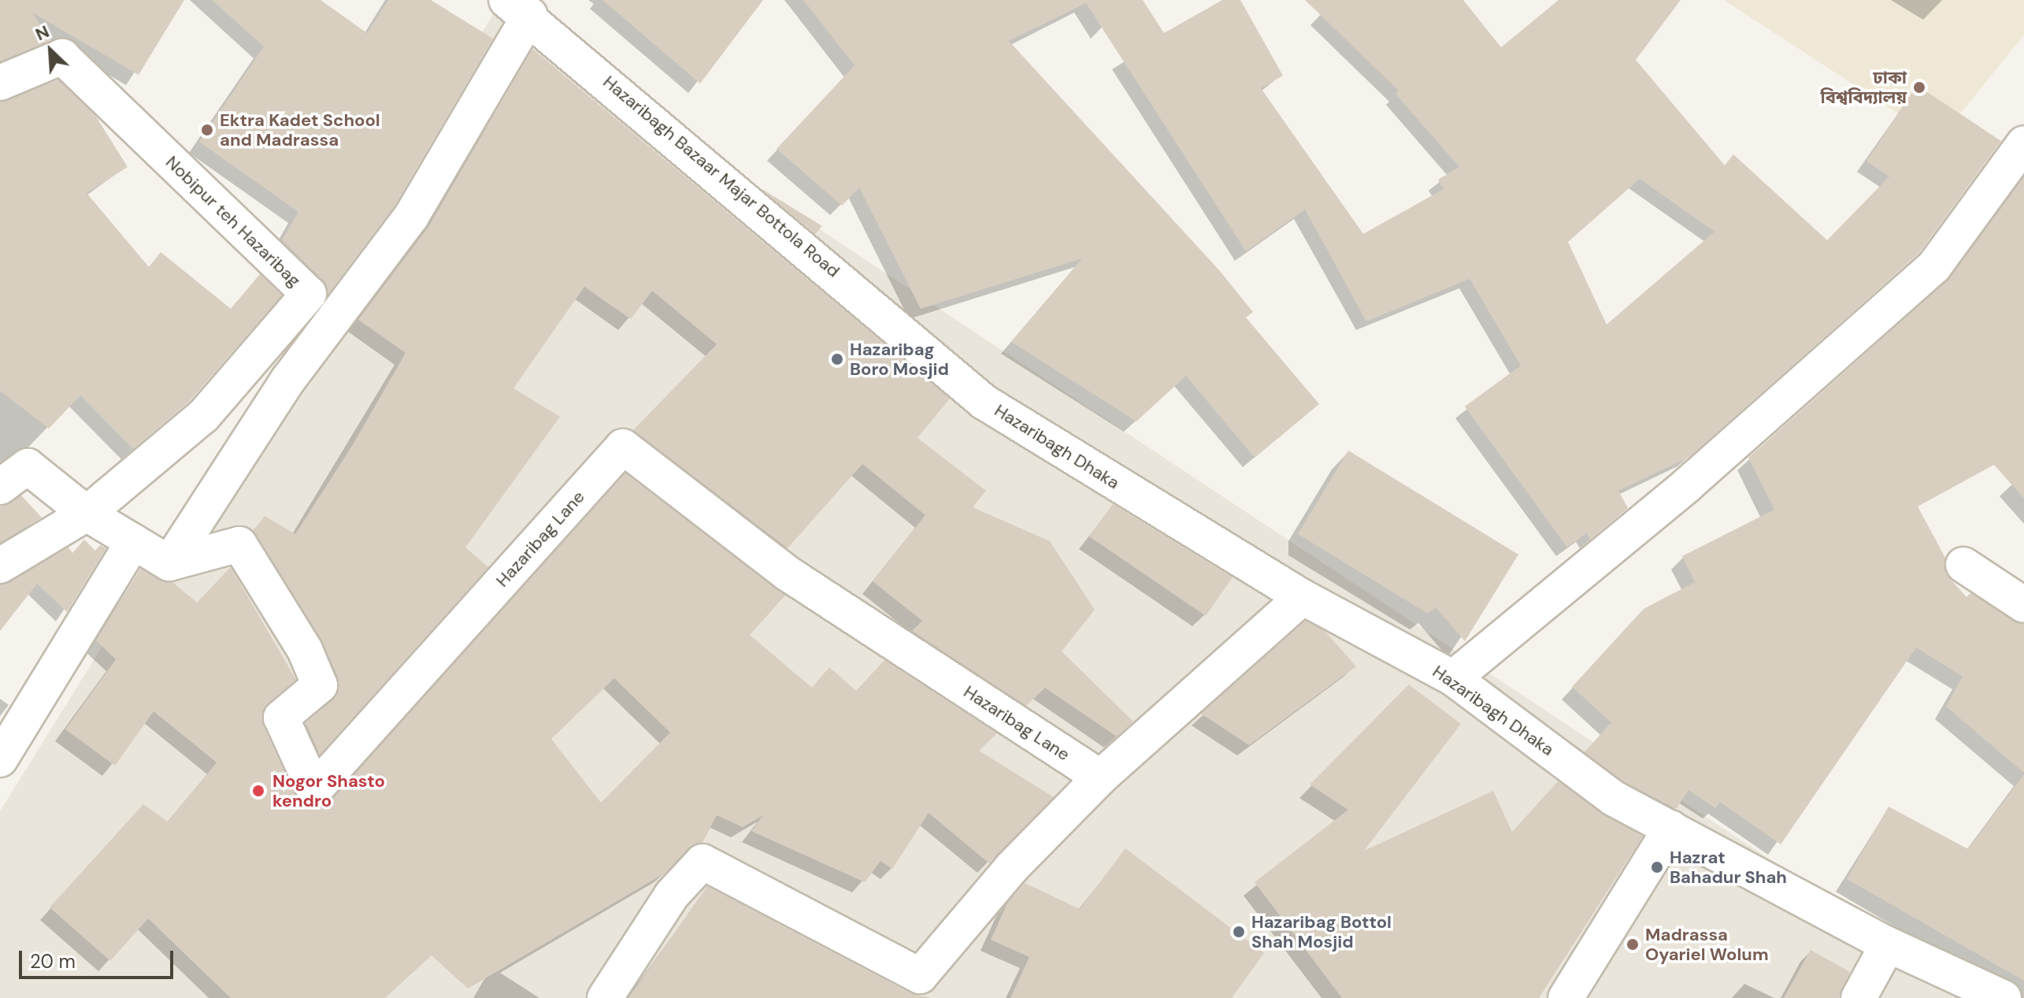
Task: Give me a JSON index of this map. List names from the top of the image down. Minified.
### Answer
{"streets":{"street":["Hazaribagh Bazaar Majar Bottola Road","Nobipur teh Hazaribag","Hazaribagh Dhaka","Hazaribag Lane"]},"crossings":[["Hazaribagh Bazaar Majar Bottola Road","Hazaribagh Dhaka"]],"places":["ঢাকা বিশ্ববিদ্যালয়","Ektra Kadet School and Madrassa","Hazaribag Boro Mosjid","Nogor Shasto kendro","Hazrat Bahadur Shah","Hazaribag Bottol Shah Mosjid","Madrassa Oyariel Wolum"],"scale_bar":"20 m","north":"top left"}
